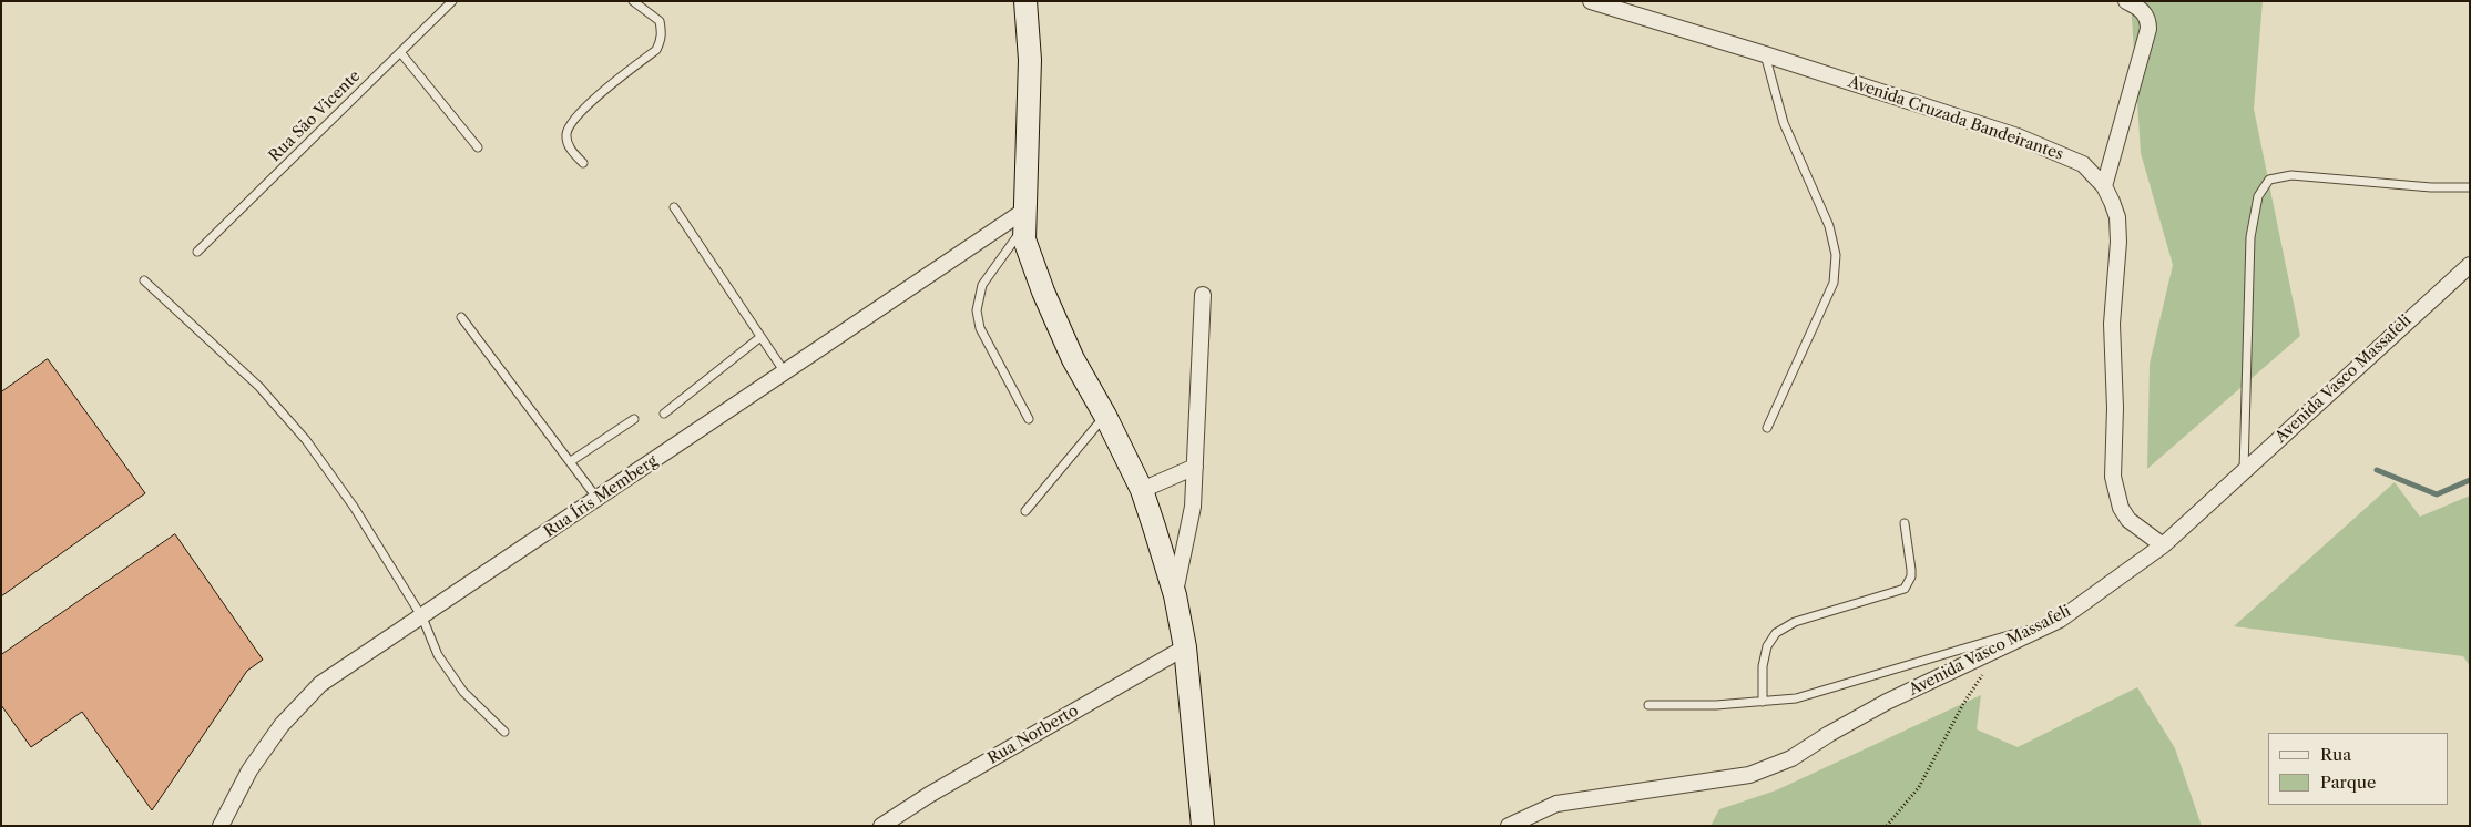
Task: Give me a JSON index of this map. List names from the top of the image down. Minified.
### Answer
{"streets":{"street":["Avenida Cruzada Bandeirantes","Avenida Vasco Massafeli","Rua Íris Memberg","Rua Norberto"],"lane":["Rua São Vicente"]},"crossings":[["Avenida Cruzada Bandeirantes","Avenida Vasco Massafeli"]],"legend":["Rua","Parque"]}
